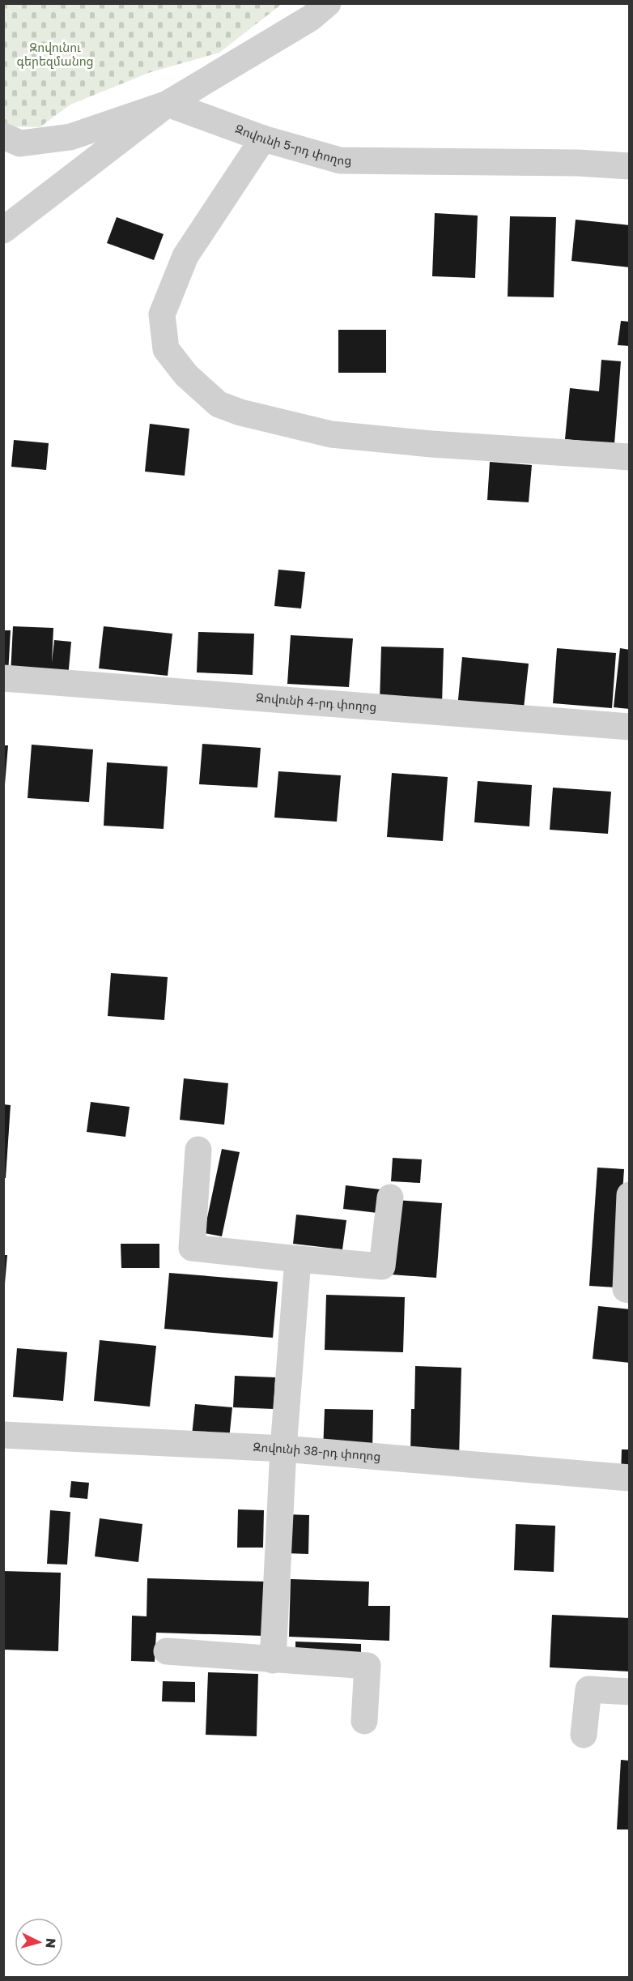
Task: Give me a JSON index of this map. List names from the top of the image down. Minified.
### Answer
{"streets":{"street":["Զովունի 5-րդ փողոց","Զովունի 4-րդ փողոց","Զովունի 38-րդ փողոց"]},"parks":["Զովունու գերեզմանոց"],"north":"right"}
